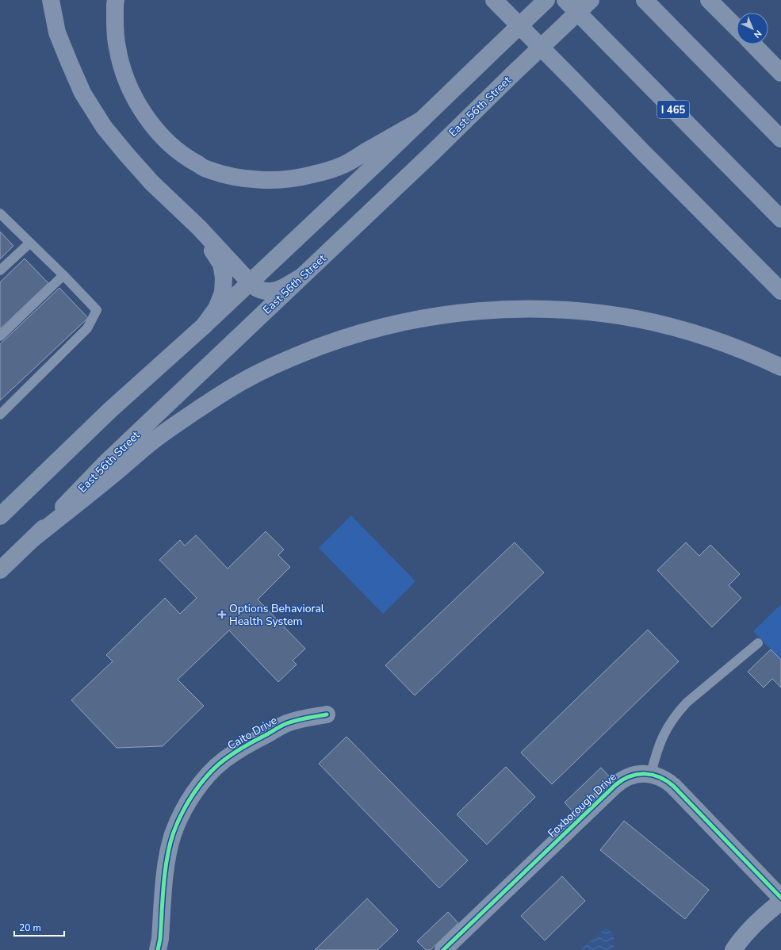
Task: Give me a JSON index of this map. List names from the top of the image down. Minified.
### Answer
{"streets":{"highway":["I 465"],"main road":["East 56th Street"],"street":["Caito Drive","Foxborough Drive"]},"places":{"health":["Options Behavioral Health System"]},"scale_bar":"20 m","north":"bottom right"}
